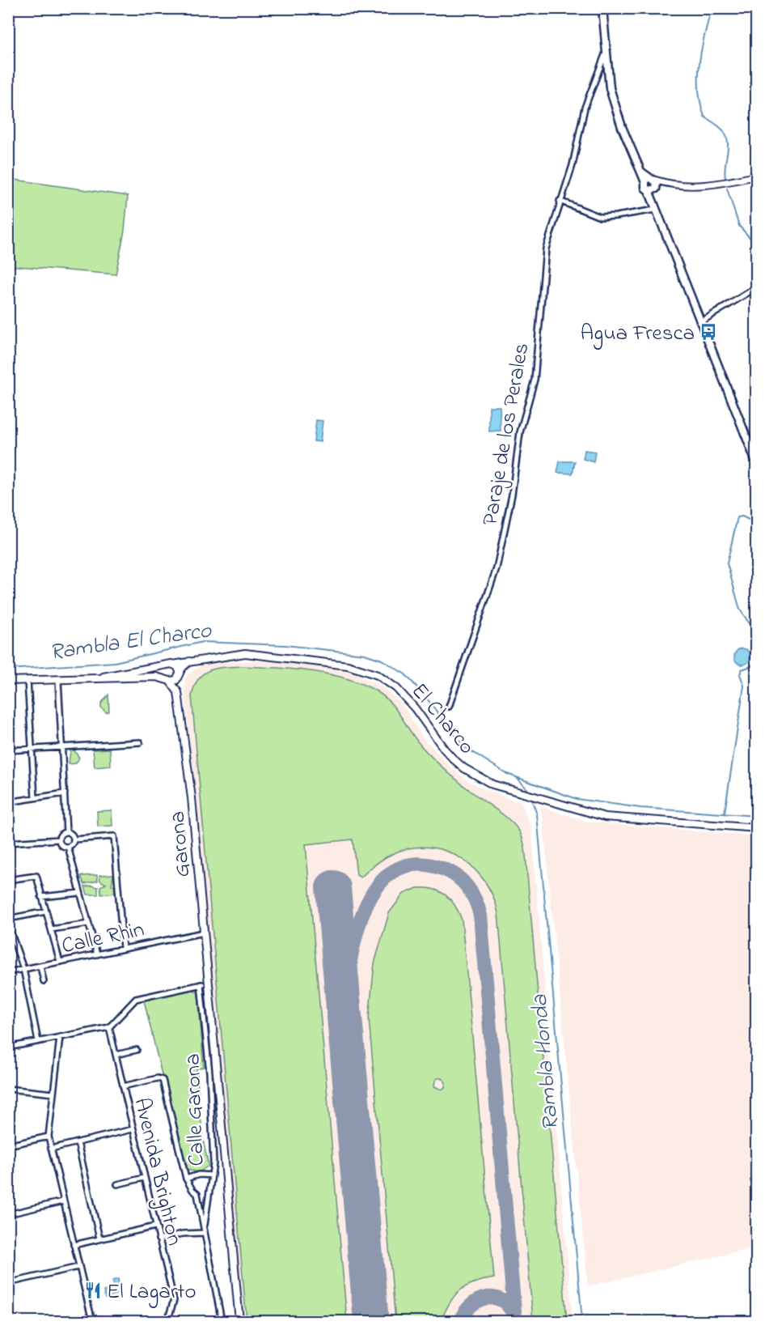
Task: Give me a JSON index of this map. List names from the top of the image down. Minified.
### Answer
{"streets":{"main road":["El Charco","Garona"],"street":["Paraje de los Perales","Calle Rhin","Calle Garona","Avenida Brighton"]},"crossings":[["Garona","Calle Rhin"]],"water":["Rambla El Charco","Rambla Honda"],"places":{"bus stop":["Agua Fresca"],"restaurant":["El Lagarto"]}}
